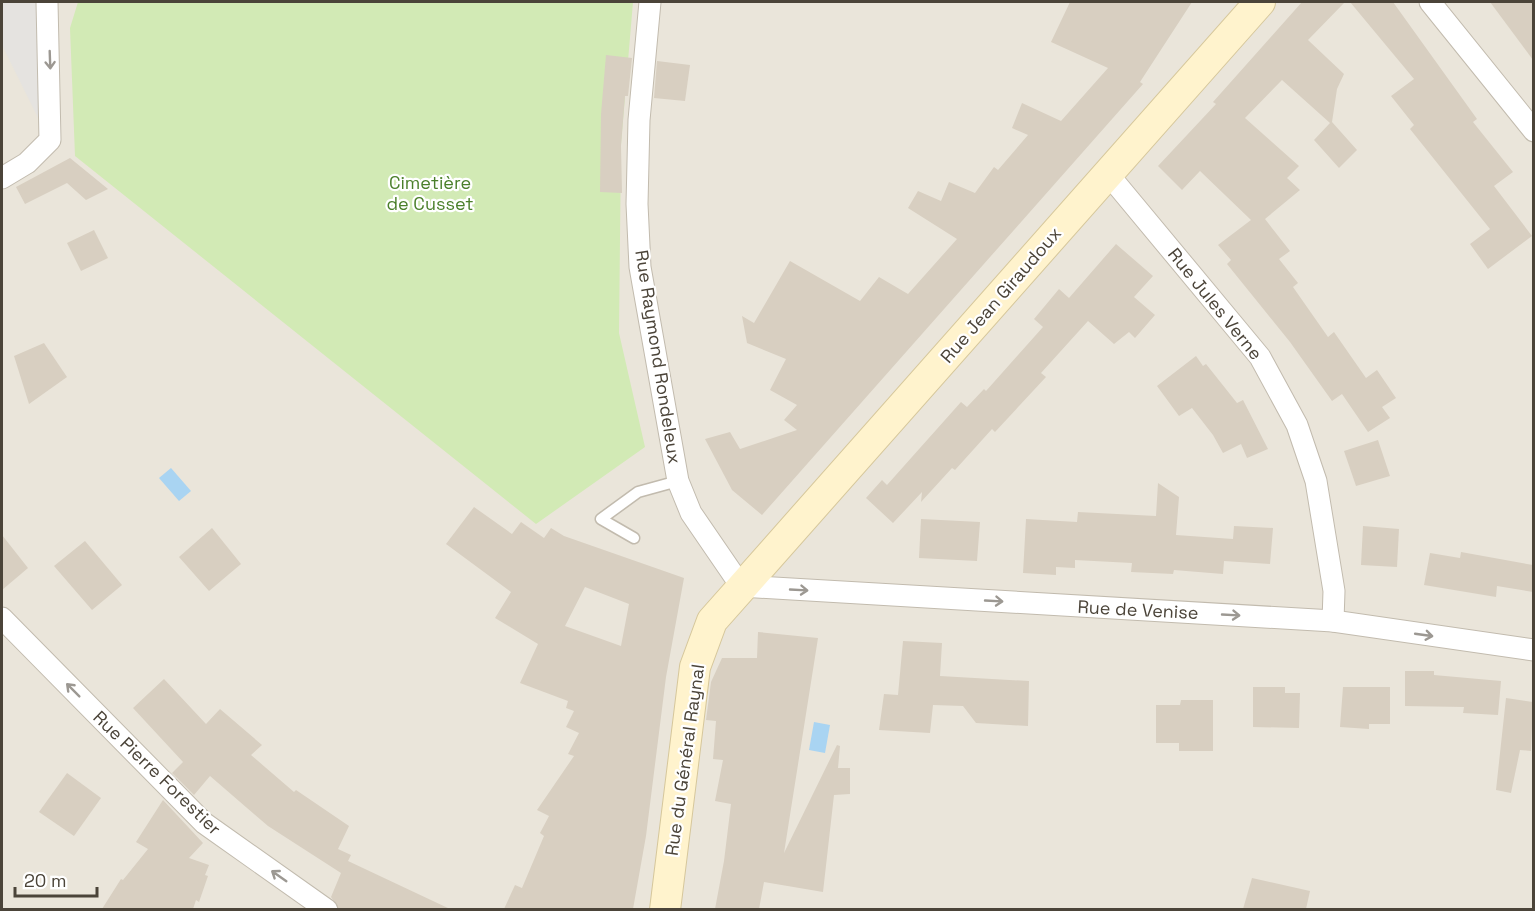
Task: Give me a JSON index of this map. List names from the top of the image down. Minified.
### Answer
{"streets":{"main road":["Rue Jean Giraudoux","Rue du Général Raynal"],"street":["Rue Jules Verne","Rue Raymond Rondeleux","Rue de Venise","Rue Pierre Forestier"]},"crossings":[["Rue Jean Giraudoux","Rue Jules Verne"],["Rue Jean Giraudoux","Rue Raymond Rondeleux"],["Rue Jean Giraudoux","Rue de Venise"],["Rue Jean Giraudoux","Rue du Général Raynal"],["Rue Jules Verne","Rue de Venise"],["Rue Raymond Rondeleux","Rue de Venise"],["Rue Raymond Rondeleux","Rue du Général Raynal"],["Rue de Venise","Rue du Général Raynal"]],"one_way":["Rue de Venise","Rue Pierre Forestier"],"parks":["Cimetière de Cusset"],"scale_bar":"20 m"}
